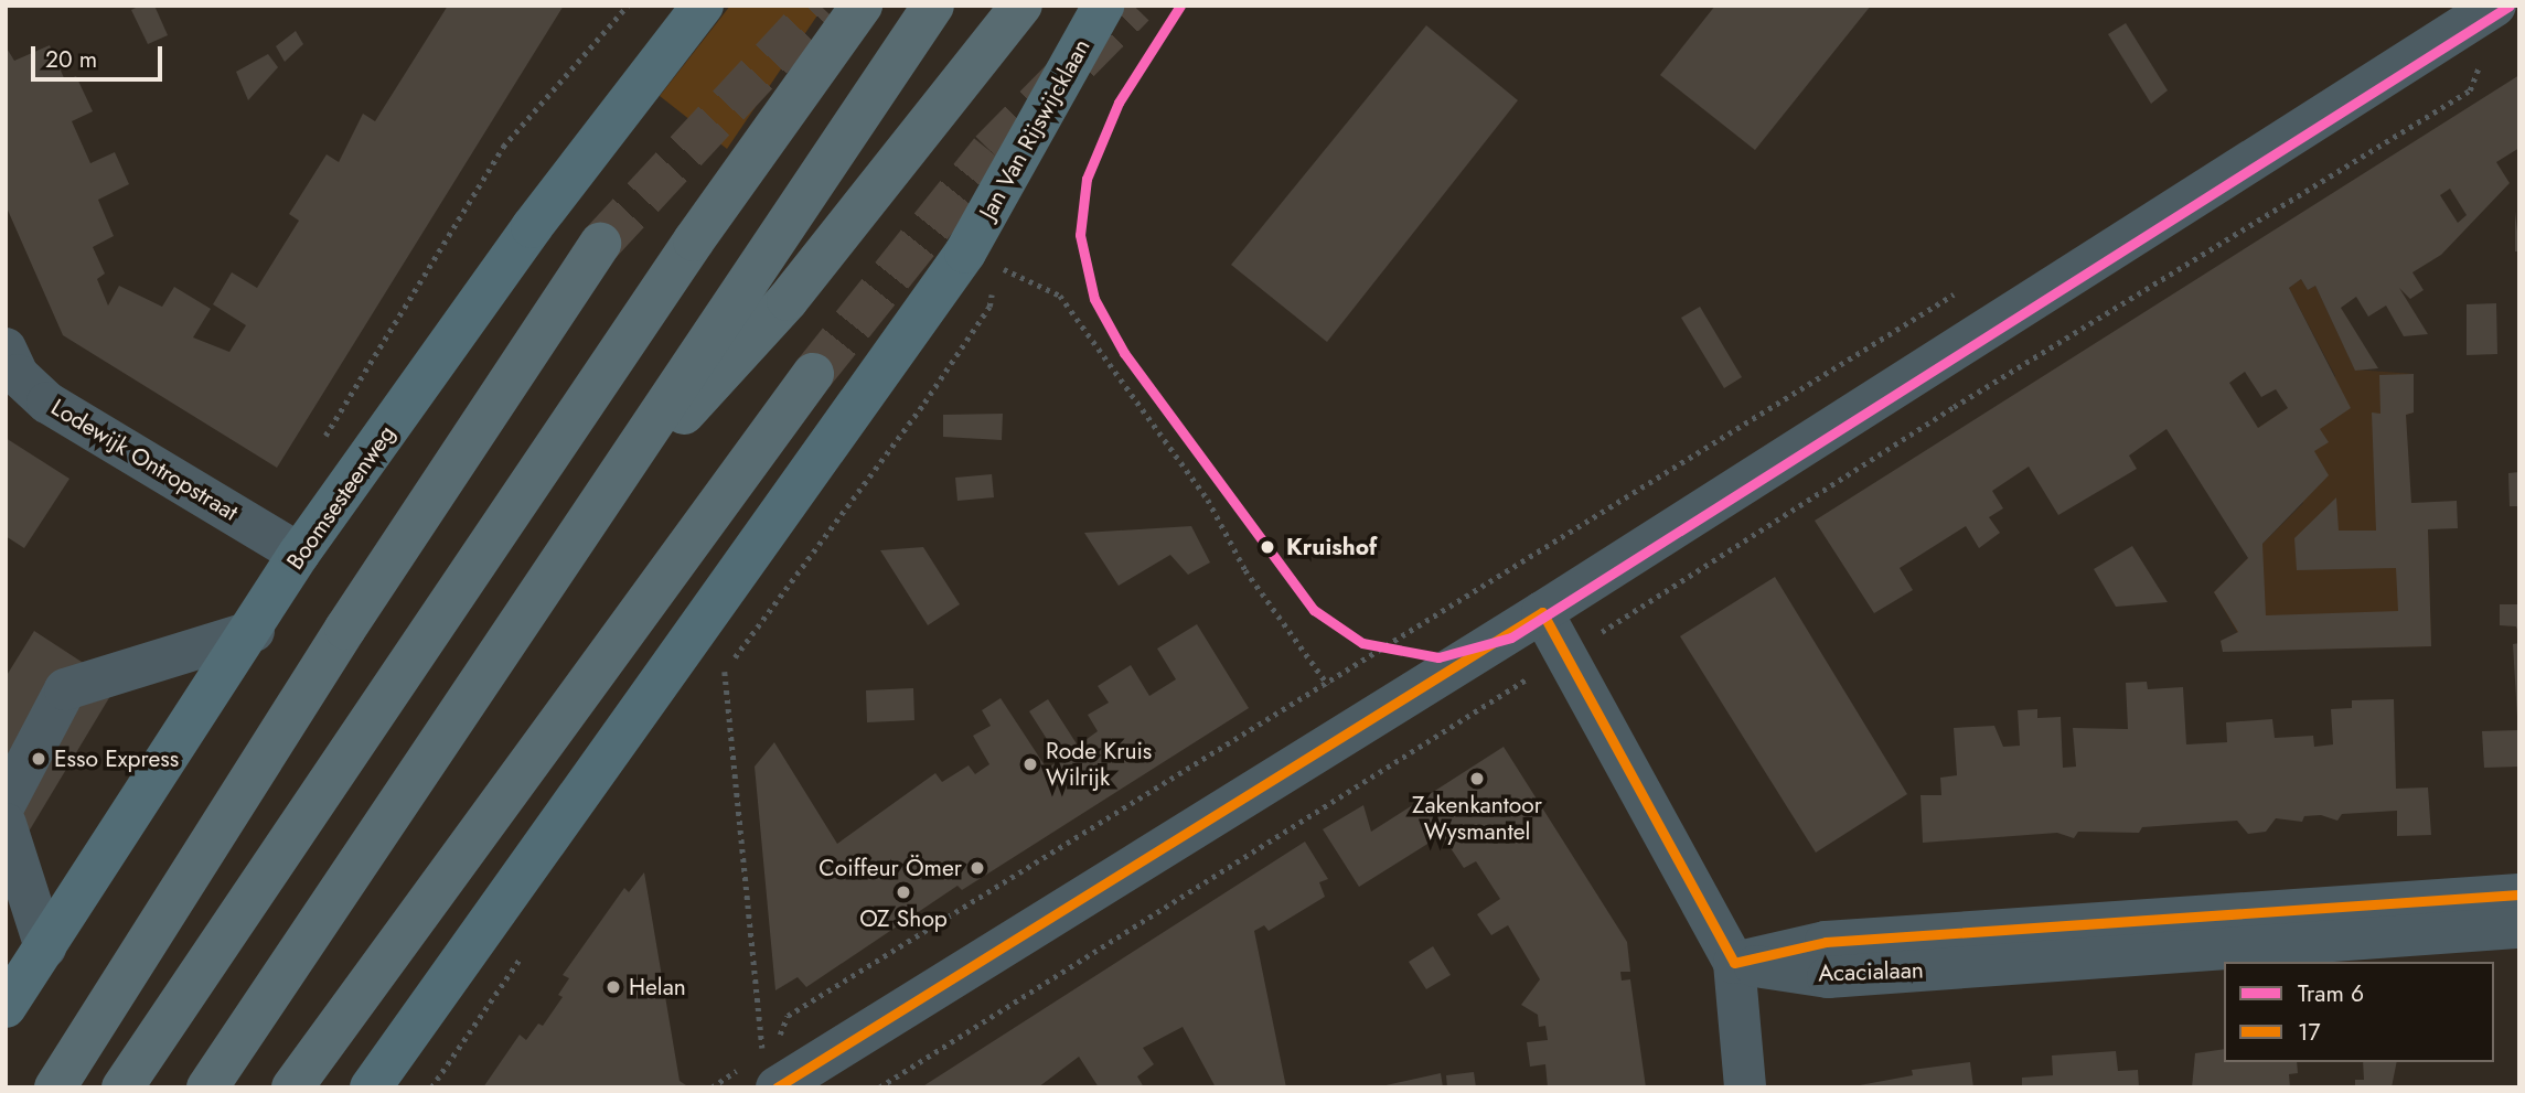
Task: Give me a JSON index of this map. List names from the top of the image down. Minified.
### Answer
{"streets":{"main road":["Jan Van Rijswijcklaan","Boomsesteenweg"],"street":["Lodewijk Ontropstraat","Acacialaan"]},"crossings":[["Lodewijk Ontropstraat","Boomsesteenweg"]],"places":["Kruishof","Esso Express","Rode Kruis Wilrijk","Zakenkantoor Wysmantel","Coiffeur Ömer","OZ Shop","Helan"],"lines":["tram line 6","transit line 17"],"legend":["Tram 6","17"],"scale_bar":"20 m"}
